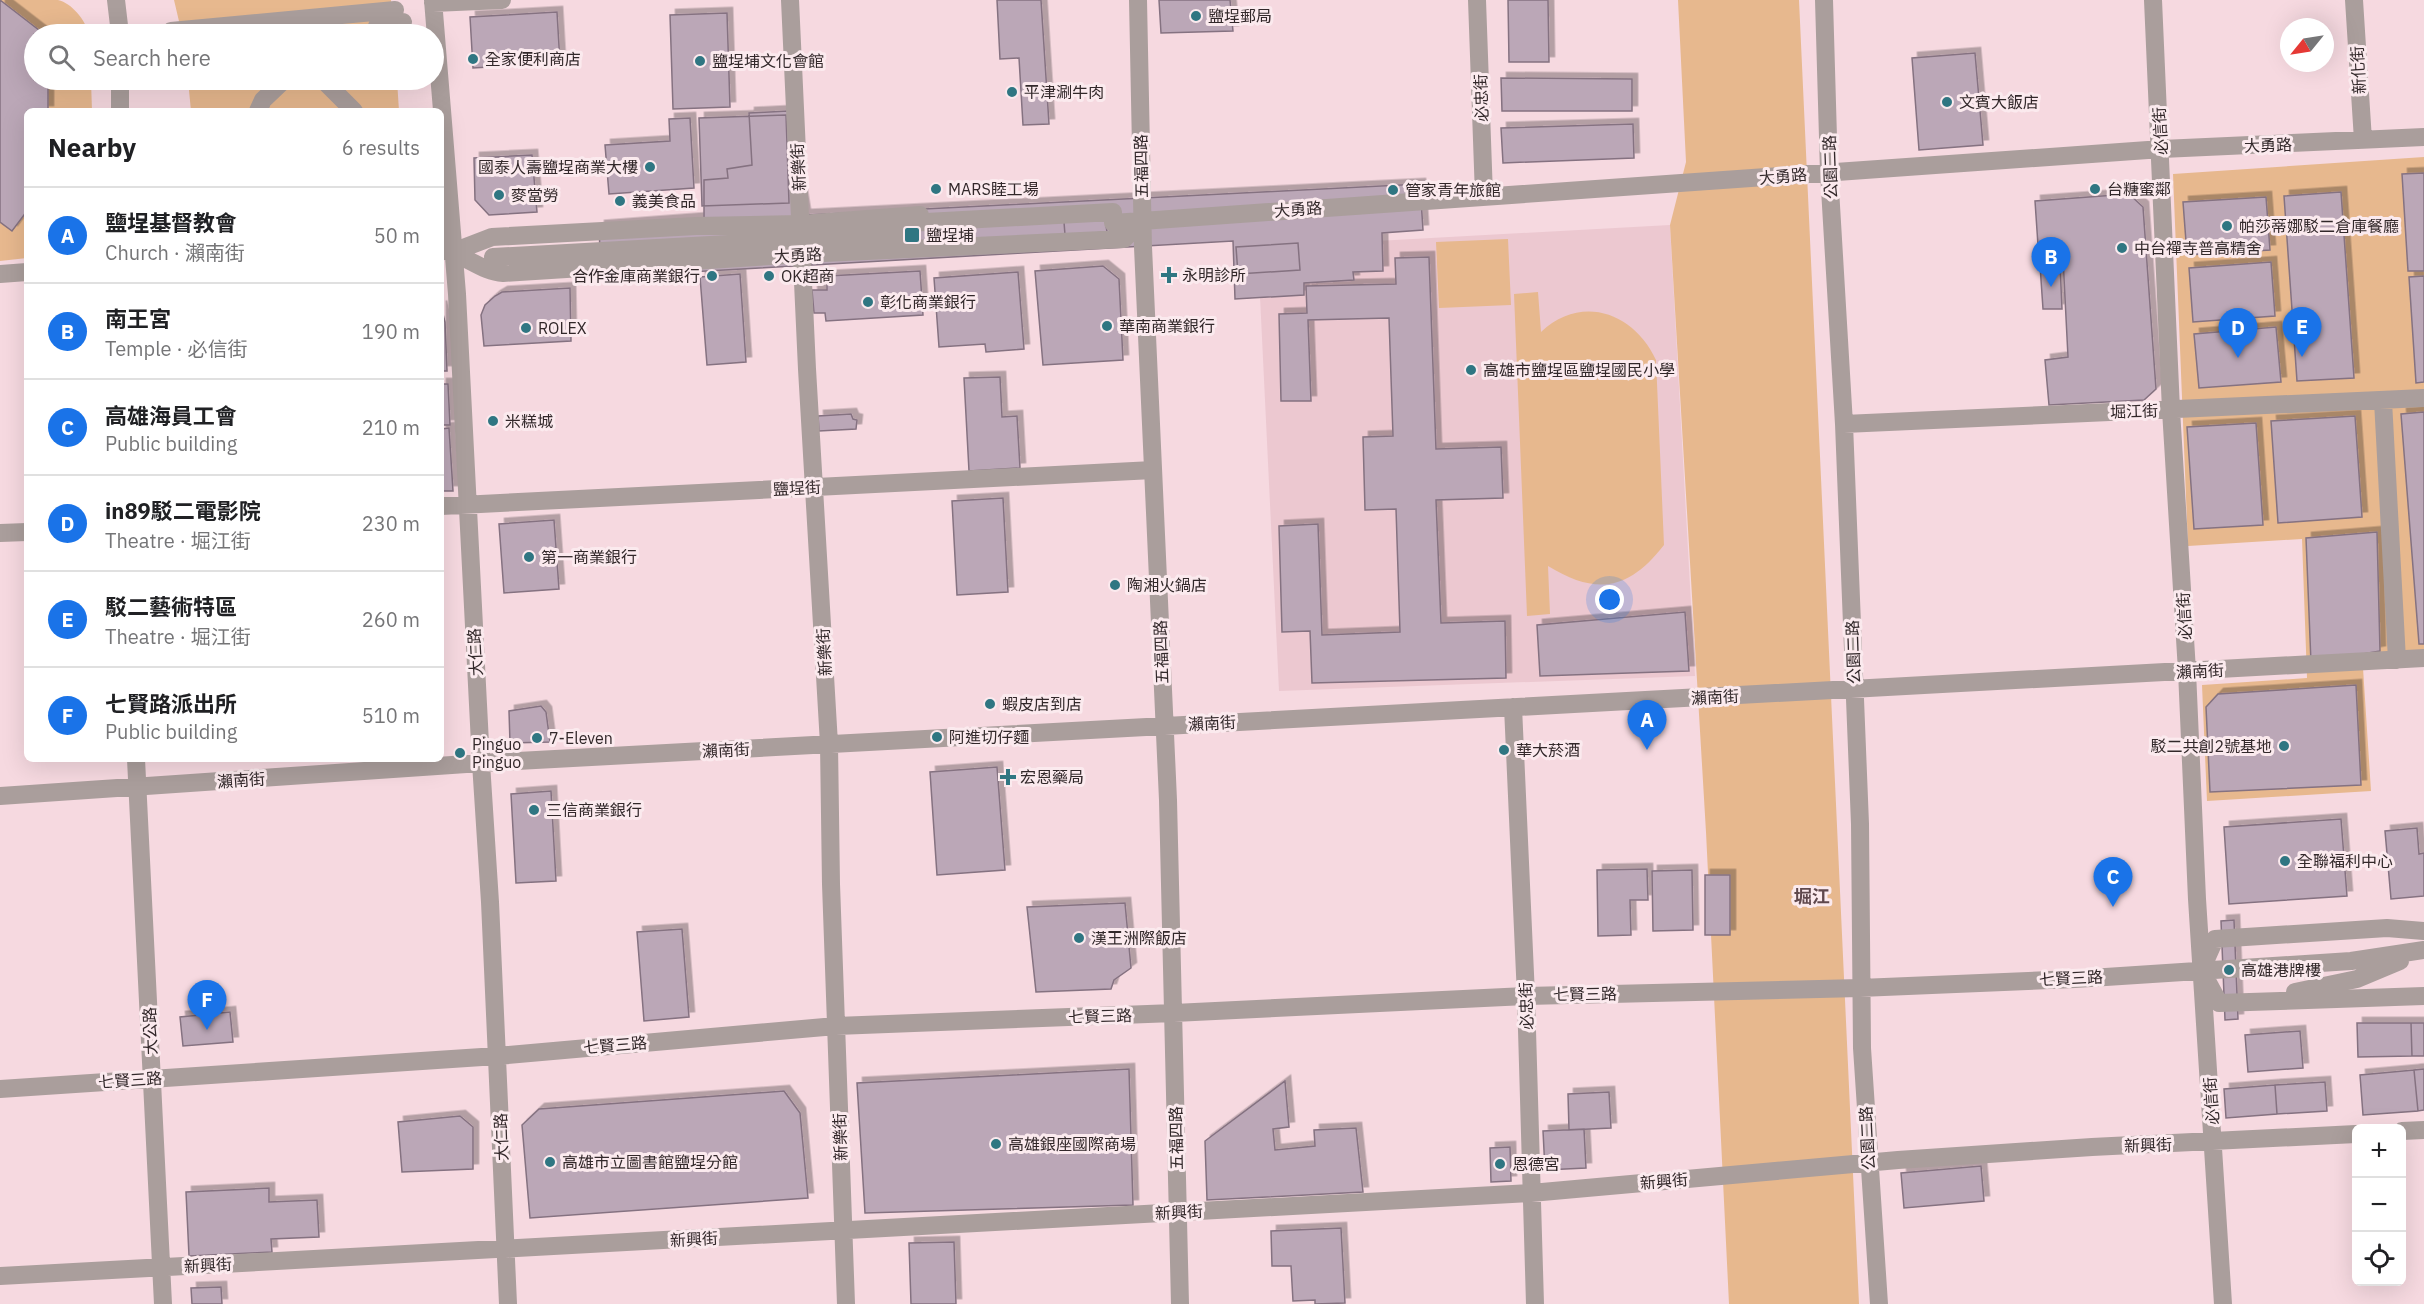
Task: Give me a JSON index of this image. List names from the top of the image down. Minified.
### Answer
{"streets":{"street":["新化街","必忠街","必信街","大勇路","五福四路","新樂街","公園二路","堀江街","鹽埕街","大仁路","瀨南街","七賢三路","大公路","新興街"]},"crossings":[["新化街","大勇路"],["必忠街","大勇路"],["必忠街","瀨南街"],["必忠街","七賢三路"],["必忠街","新興街"],["必信街","大勇路"],["必信街","堀江街"],["必信街","瀨南街"],["必信街","七賢三路"],["必信街","新興街"],["大勇路","五福四路"],["大勇路","新樂街"],["大勇路","公園二路"],["大勇路","大仁路"],["五福四路","鹽埕街"],["五福四路","瀨南街"],["五福四路","七賢三路"],["五福四路","新興街"],["新樂街","鹽埕街"],["新樂街","瀨南街"],["新樂街","七賢三路"],["新樂街","新興街"],["公園二路","堀江街"],["公園二路","瀨南街"],["公園二路","七賢三路"],["公園二路","新興街"],["鹽埕街","大仁路"],["大仁路","瀨南街"],["大仁路","七賢三路"],["大仁路","新興街"],["瀨南街","大公路"],["七賢三路","大公路"],["大公路","新興街"]],"districts":["堀江"],"places":{"other":["鹽埕郵局","全家便利商店","鹽埕埔文化會館","平津涮牛肉","文賓大飯店","國泰人壽鹽埕商業大樓","MARS睦工場","台糖蜜鄰","管家青年旅館","麥當勞","義美食品","帕莎蒂娜駁二倉庫餐廳","中台禪寺普高精舍","合作金庫商業銀行","OK超商","彰化商業銀行","華南商業銀行","ROLEX","高雄市鹽埕區鹽埕國民小學","米糕城","第一商業銀行","陶湘火鍋店","蝦皮店到店","阿進切仔麵","7-Eleven","駁二共創2號基地","華大菸酒","Pinguo Pinguo","三信商業銀行","全聯福利中心","漢王洲際飯店","高雄港牌樓","高雄銀座國際商場","高雄市立圖書館鹽埕分館","恩德宮"],"transit":["鹽埕埔"],"health":["永明診所","宏恩藥局"]},"north":"bottom left","page":{"search":"Search here","heading":["Nearby","6 results"],"list":[{"mark":"A","name":"鹽埕基督教會","note":"Church · 瀨南街","value":"50 m"},{"mark":"B","name":"南王宮","note":"Temple · 必信街","value":"190 m"},{"mark":"C","name":"高雄海員工會","note":"Public building","value":"210 m"},{"mark":"D","name":"in89駁二電影院","note":"Theatre · 堀江街","value":"230 m"},{"mark":"E","name":"駁二藝術特區","note":"Theatre · 堀江街","value":"260 m"},{"mark":"F","name":"七賢路派出所","note":"Public building","value":"510 m"}],"pins":["B","E","D","A","C","F"],"map_buttons":["+","−"]}}
